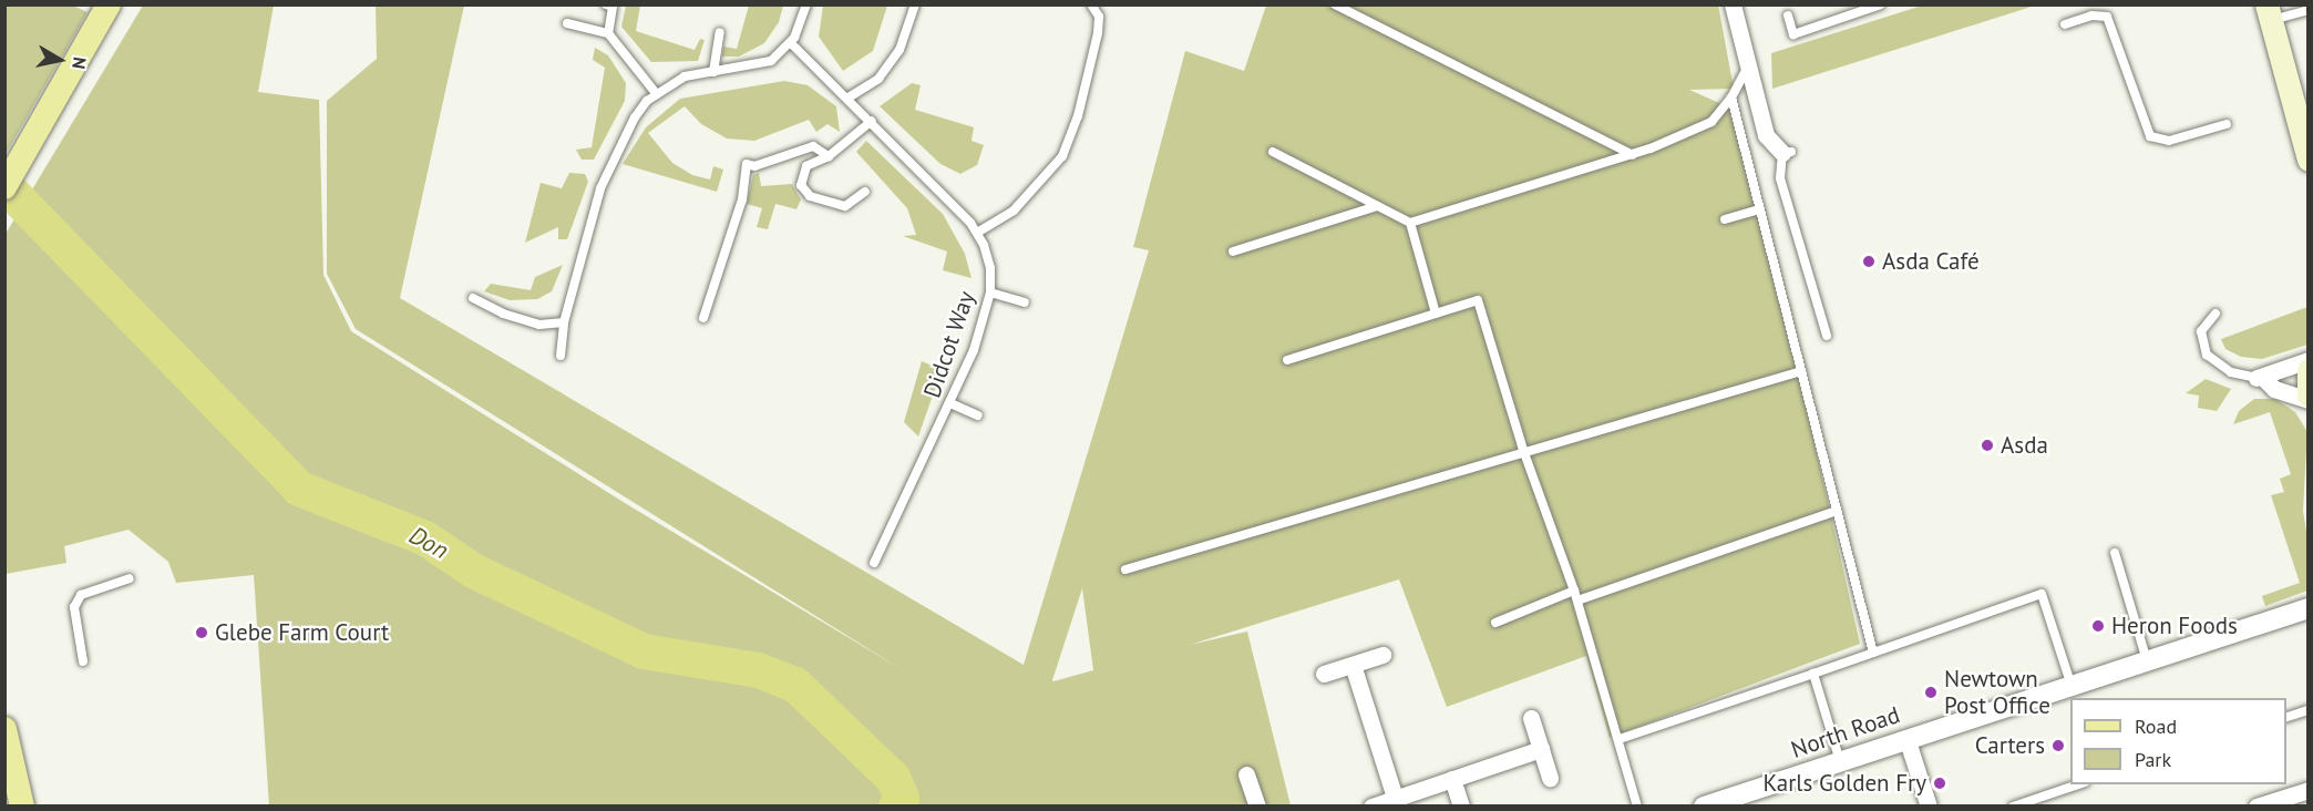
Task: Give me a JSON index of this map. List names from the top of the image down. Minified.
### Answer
{"streets":{"street":["North Road"],"lane":["Didcot Way"]},"water":["Don"],"places":["Asda Café","Asda","Heron Foods","Glebe Farm Court","Newtown Post Office","Carters","Karls Golden Fry"],"legend":["Road","Park"],"north":"right"}
